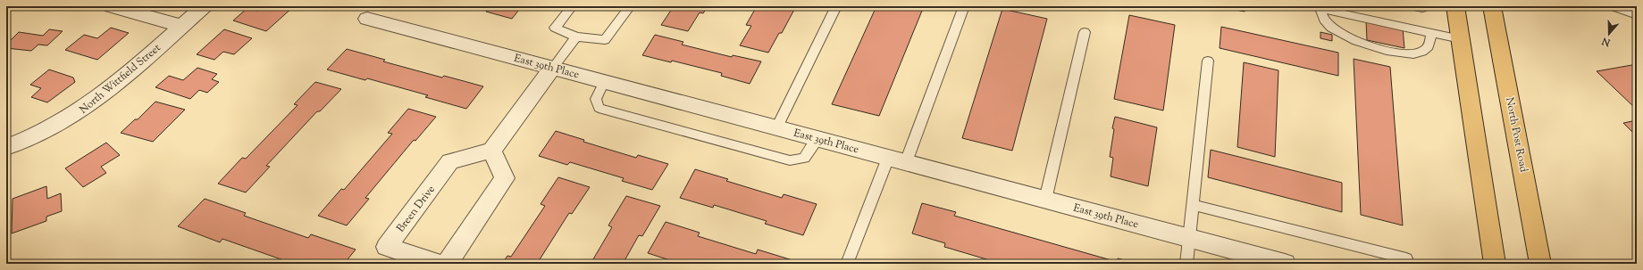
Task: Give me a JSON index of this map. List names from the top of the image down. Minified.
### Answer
{"streets":{"main road":["North Post Road"],"street":["East 39th Place","North Wittfield Street","Breen Drive"]},"north":"bottom"}
